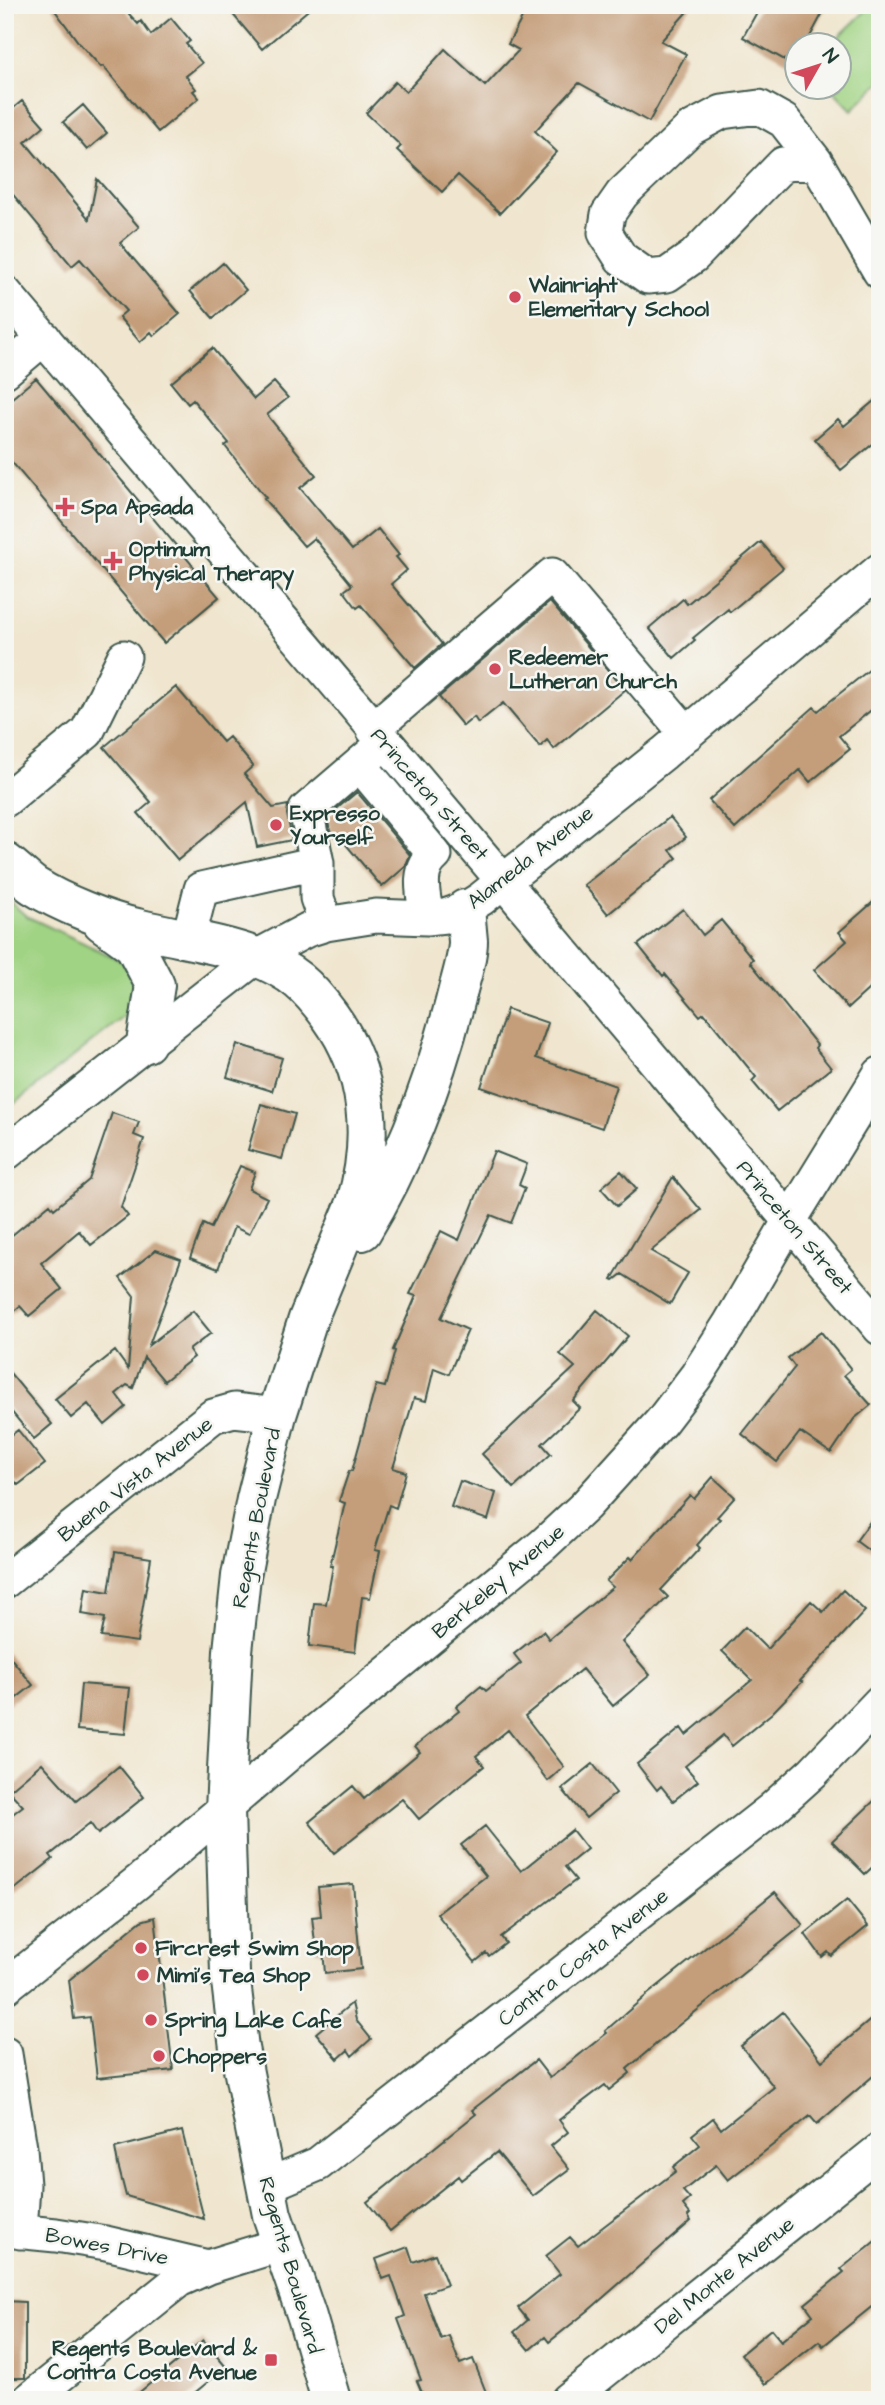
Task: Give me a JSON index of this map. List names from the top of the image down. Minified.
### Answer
{"streets":{"main road":["Regents Boulevard"],"street":["Princeton Street","Alameda Avenue","Buena Vista Avenue","Berkeley Avenue","Contra Costa Avenue","Bowes Drive","Del Monte Avenue"]},"crossings":[["Princeton Street","Alameda Avenue"],["Princeton Street","Berkeley Avenue"],["Alameda Avenue","Regents Boulevard"],["Buena Vista Avenue","Regents Boulevard"],["Regents Boulevard","Berkeley Avenue"],["Regents Boulevard","Contra Costa Avenue"]],"places":{"other":["Wainright Elementary School","Redeemer Lutheran Church","Expresso Yourself","Fircrest Swim Shop","Mimi's Tea Shop","Spring Lake Cafe","Choppers"],"health":["Spa Apsada","Optimum Physical Therapy"],"transit":["Regents Boulevard & Contra Costa Avenue"]},"north":"top right"}
